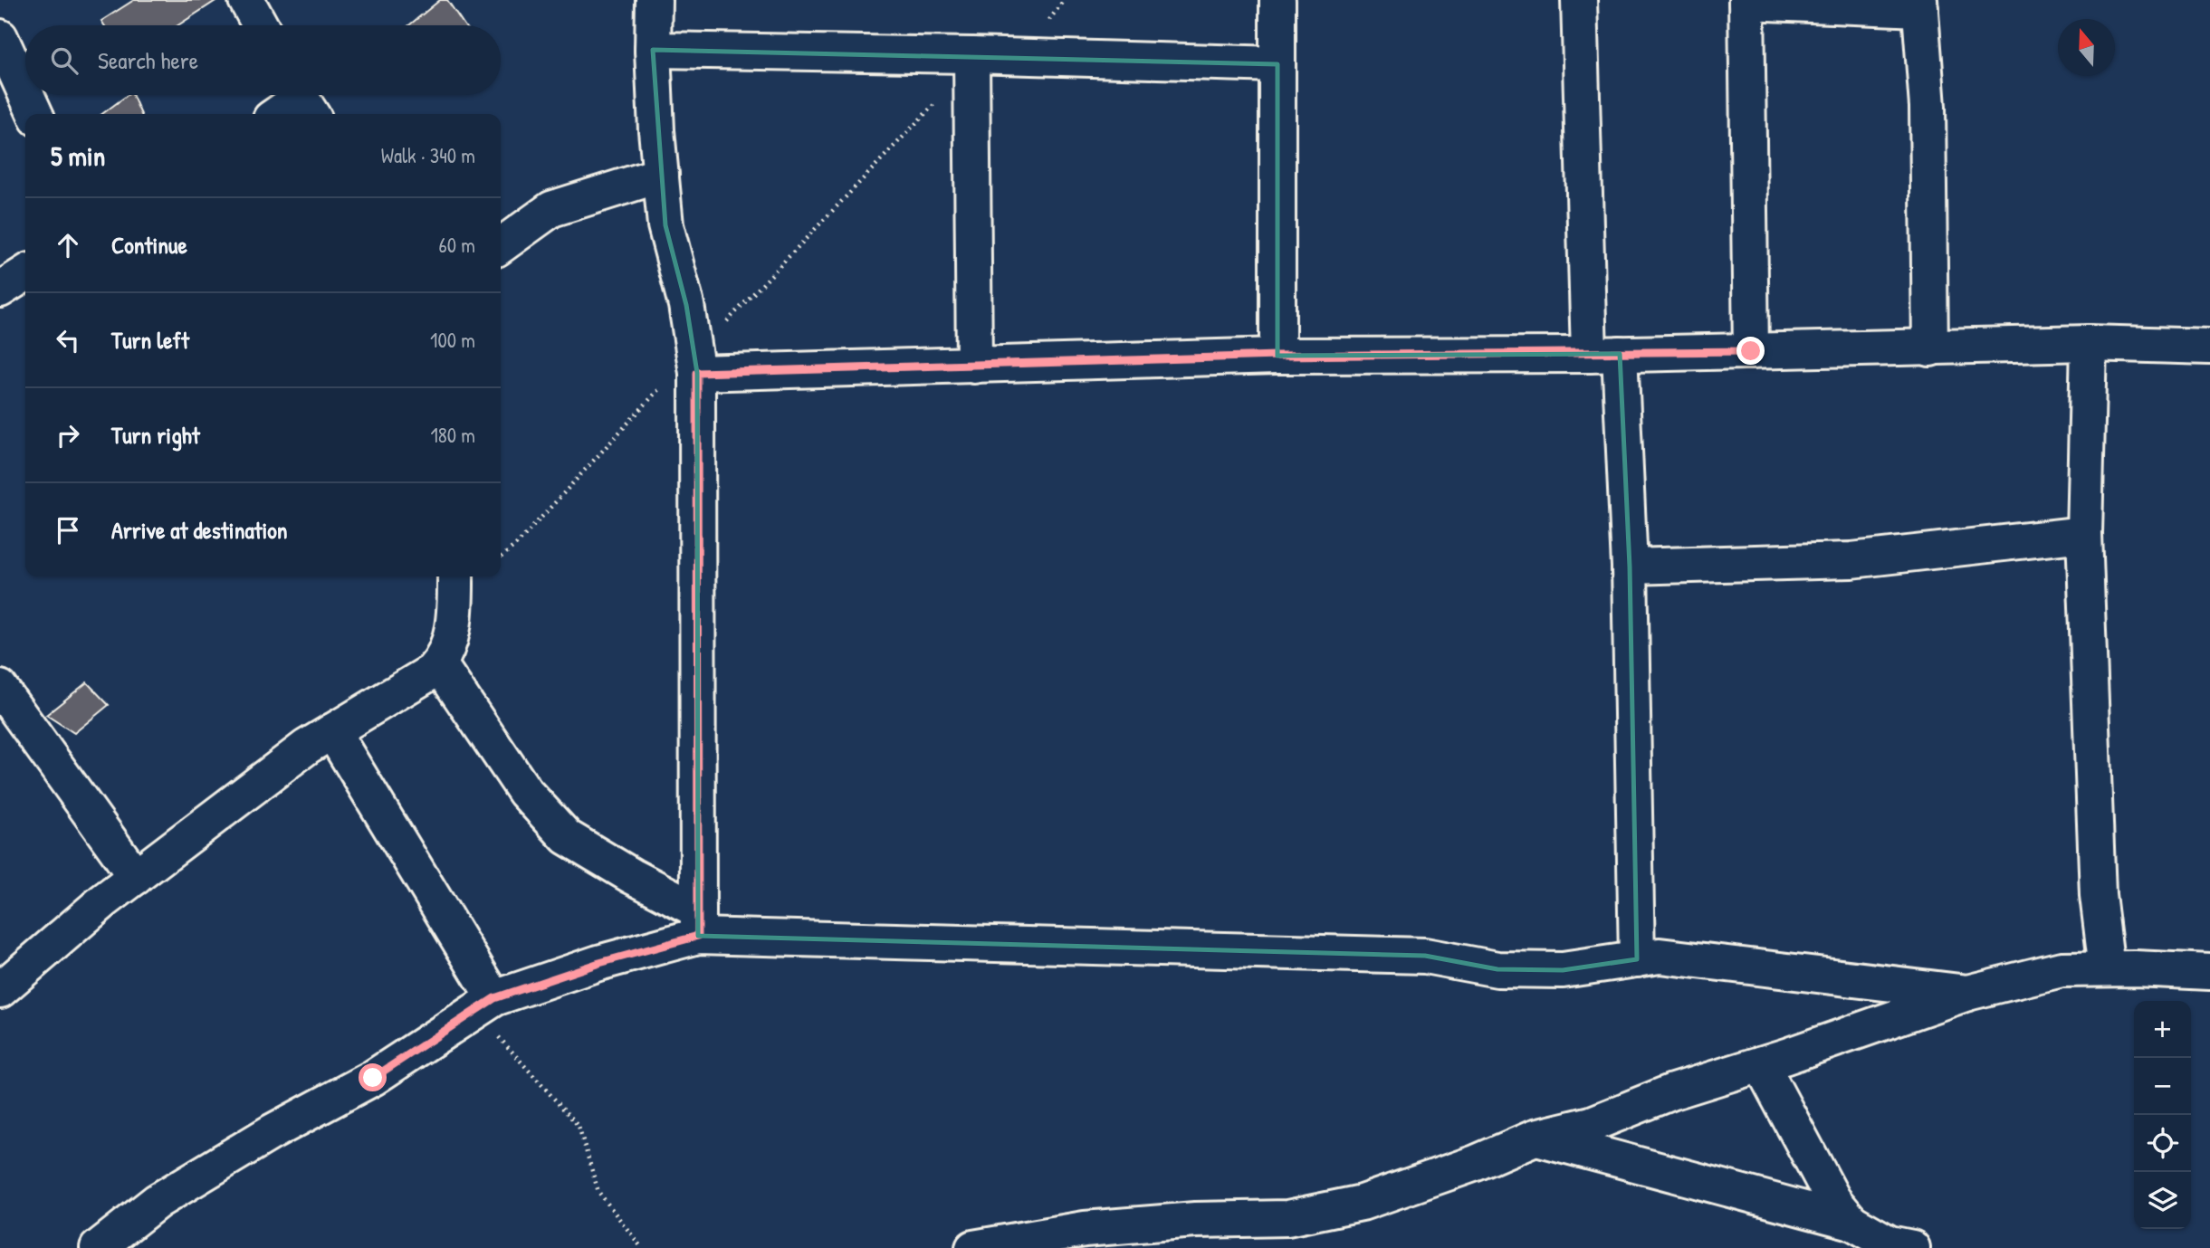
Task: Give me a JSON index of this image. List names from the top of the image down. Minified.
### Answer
{"north":"top","page":{"search":"Search here","heading":["5 min","Walk · 340 m"],"list":[["Continue","60 m"],["Turn left","100 m"],["Turn right","180 m"],"Arrive at destination"],"map_buttons":["+","−"]}}
